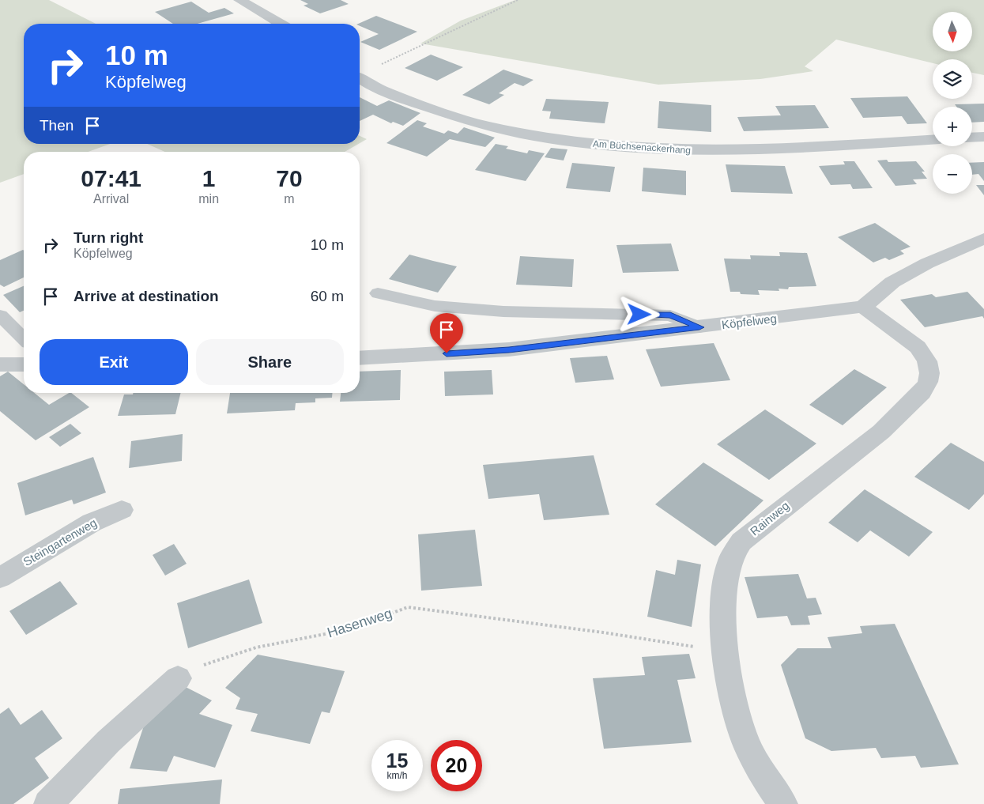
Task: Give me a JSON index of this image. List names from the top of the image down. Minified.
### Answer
{"streets":{"street":["Am Büchsenackerhang","Köpfelweg","Rainweg","Steingartenweg"],"path":["Hasenweg"]},"crossings":[["Köpfelweg","Rainweg"],["Rainweg","Hasenweg"]],"north":"bottom","page":{"map_buttons":["+","−"],"turn":["10 m","Köpfelweg"],"then":"Then","eta":["07:41","Arrival","1","min","70","m"],"list":[{"name":"Turn right","note":"Köpfelweg","value":"10 m"},{"name":"Arrive at destination","value":"60 m"}],"buttons":["Exit","Share"],"speed":"15 km/h","limit":"20"}}
